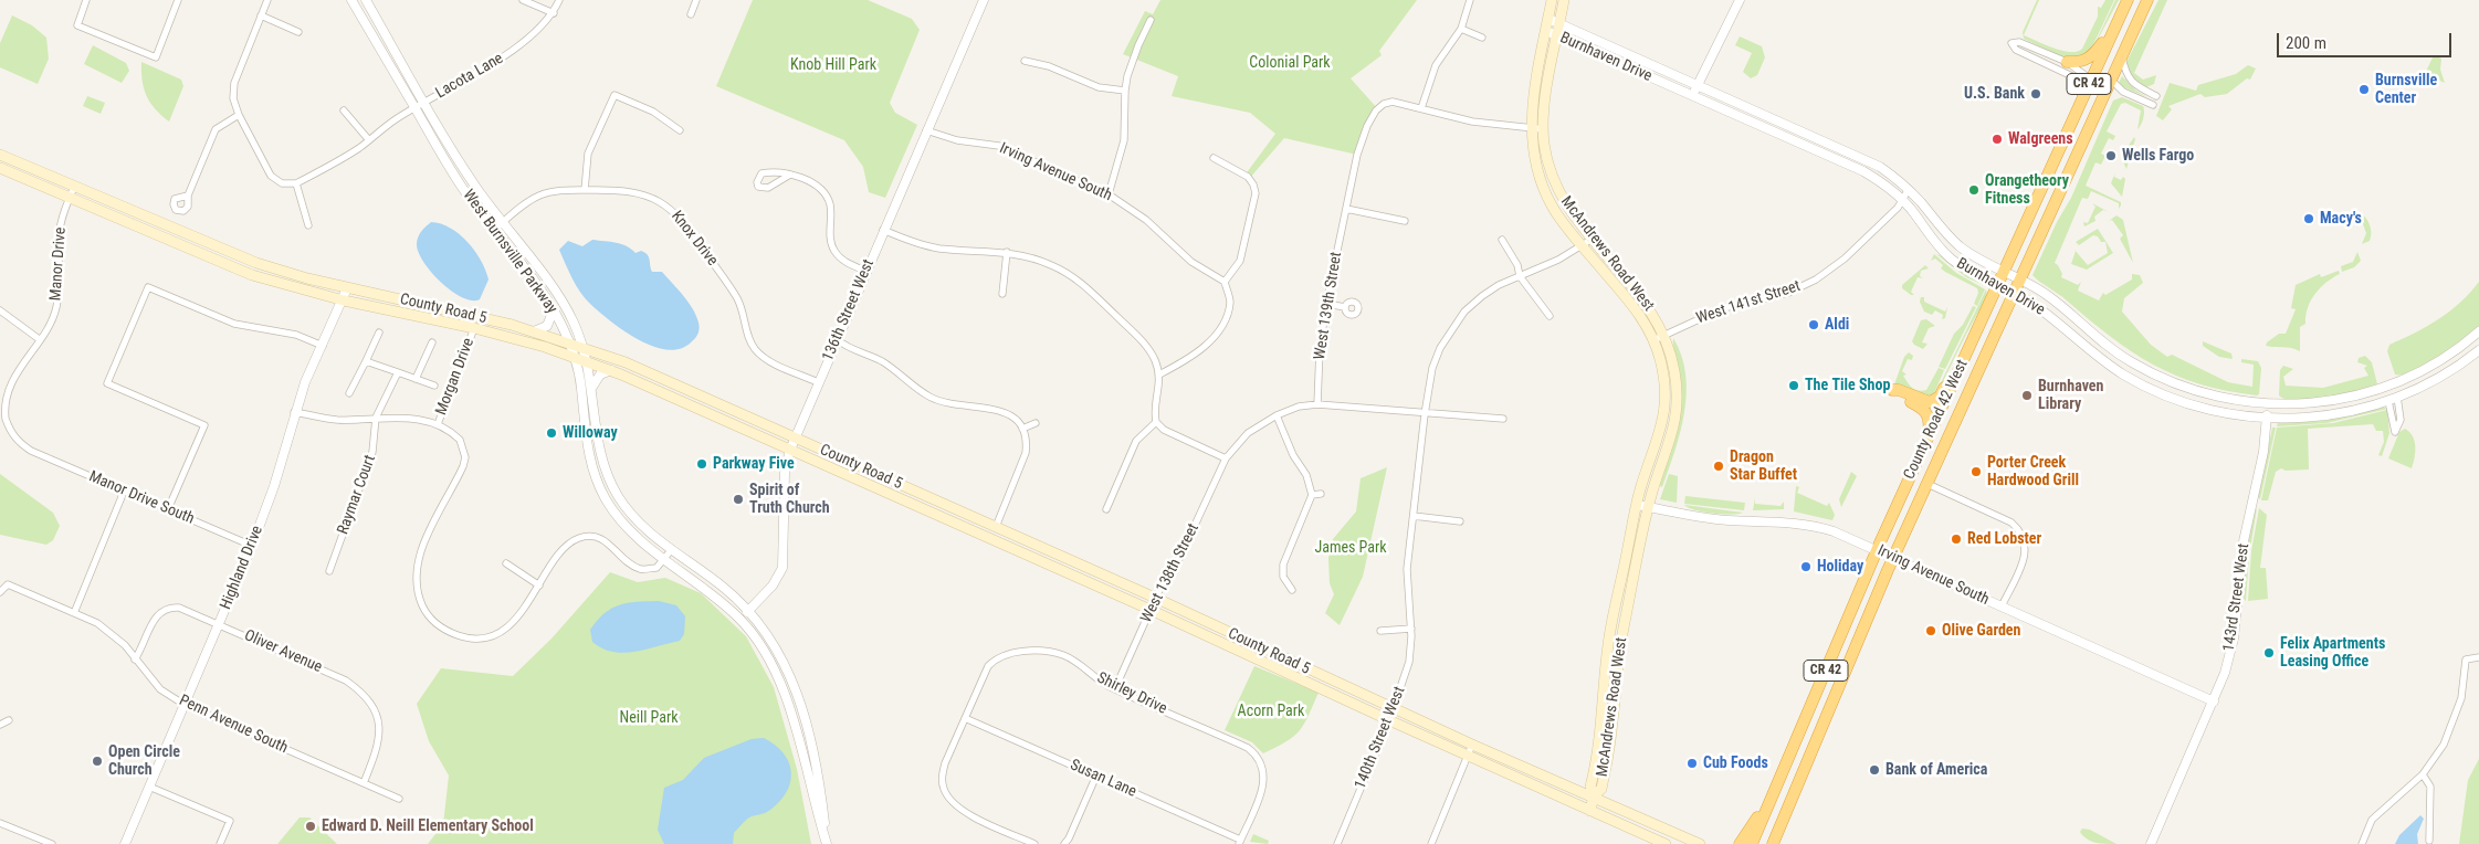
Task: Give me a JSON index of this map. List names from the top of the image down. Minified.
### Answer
{"streets":{"highway":["CR 42","County Road 42 West"],"main road":["McAndrews Road West","County Road 5"],"street":["Burnhaven Drive","Lacota Lane","Irving Avenue South","Knox Drive","West Burnsville Parkway","Manor Drive","West 141st Street","West 139th Street","136th Street West","Morgan Drive","Raymar Court","Manor Drive South","Highland Drive","West 138th Street","143rd Street West","Oliver Avenue","Shirley Drive","Penn Avenue South","140th Street West","Susan Lane"]},"crossings":[["Burnhaven Drive","McAndrews Road West"],["Burnhaven Drive","West 141st Street"],["Burnhaven Drive","County Road 42 West"],["Burnhaven Drive","143rd Street West"],["Lacota Lane","West Burnsville Parkway"],["Irving Avenue South","McAndrews Road West"],["Irving Avenue South","136th Street West"],["Irving Avenue South","County Road 42 West"],["Irving Avenue South","143rd Street West"],["Knox Drive","West Burnsville Parkway"],["Knox Drive","136th Street West"],["West Burnsville Parkway","County Road 5"],["West Burnsville Parkway","136th Street West"],["McAndrews Road West","West 141st Street"],["McAndrews Road West","County Road 5"],["McAndrews Road West","140th Street West"],["Manor Drive","County Road 5"],["Manor Drive","Manor Drive South"],["West 139th Street","West 138th Street"],["County Road 5","136th Street West"],["County Road 5","Morgan Drive"],["County Road 5","Highland Drive"],["County Road 5","West 138th Street"],["County Road 5","140th Street West"],["Manor Drive South","Highland Drive"],["Highland Drive","Oliver Avenue"],["Highland Drive","Penn Avenue South"],["West 138th Street","Shirley Drive"],["West 138th Street","140th Street West"],["Oliver Avenue","Penn Avenue South"],["Shirley Drive","Susan Lane"]],"parks":["Colonial Park","Knob Hill Park","James Park","Acorn Park","Neill Park"],"places":["Burnsville Center","U.S. Bank","Walgreens","Wells Fargo","Orangetheory Fitness","Macy's","Aldi","The Tile Shop","Burnhaven Library","Willoway","Parkway Five","Dragon Star Buffet","Porter Creek Hardwood Grill","Spirit of Truth Church","Red Lobster","Holiday","Olive Garden","Felix Apartments Leasing Office","Open Circle Church","Cub Foods","Bank of America","Edward D. Neill Elementary School"],"scale_bar":"200 m"}
